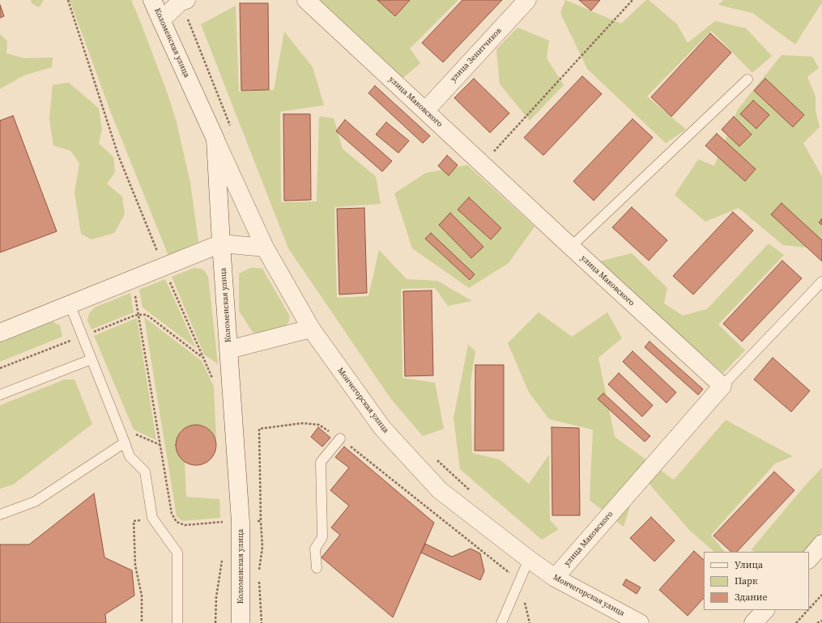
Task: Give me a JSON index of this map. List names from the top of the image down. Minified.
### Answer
{"streets":{"street":["Коломенская улица","улица Зенитчиков","улица Маковского","Мончегорская улица"]},"crossings":[["Коломенская улица","Мончегорская улица"],["улица Зенитчиков","улица Маковского"],["улица Маковского","Мончегорская улица"]],"legend":["Улица","Парк","Здание"]}
